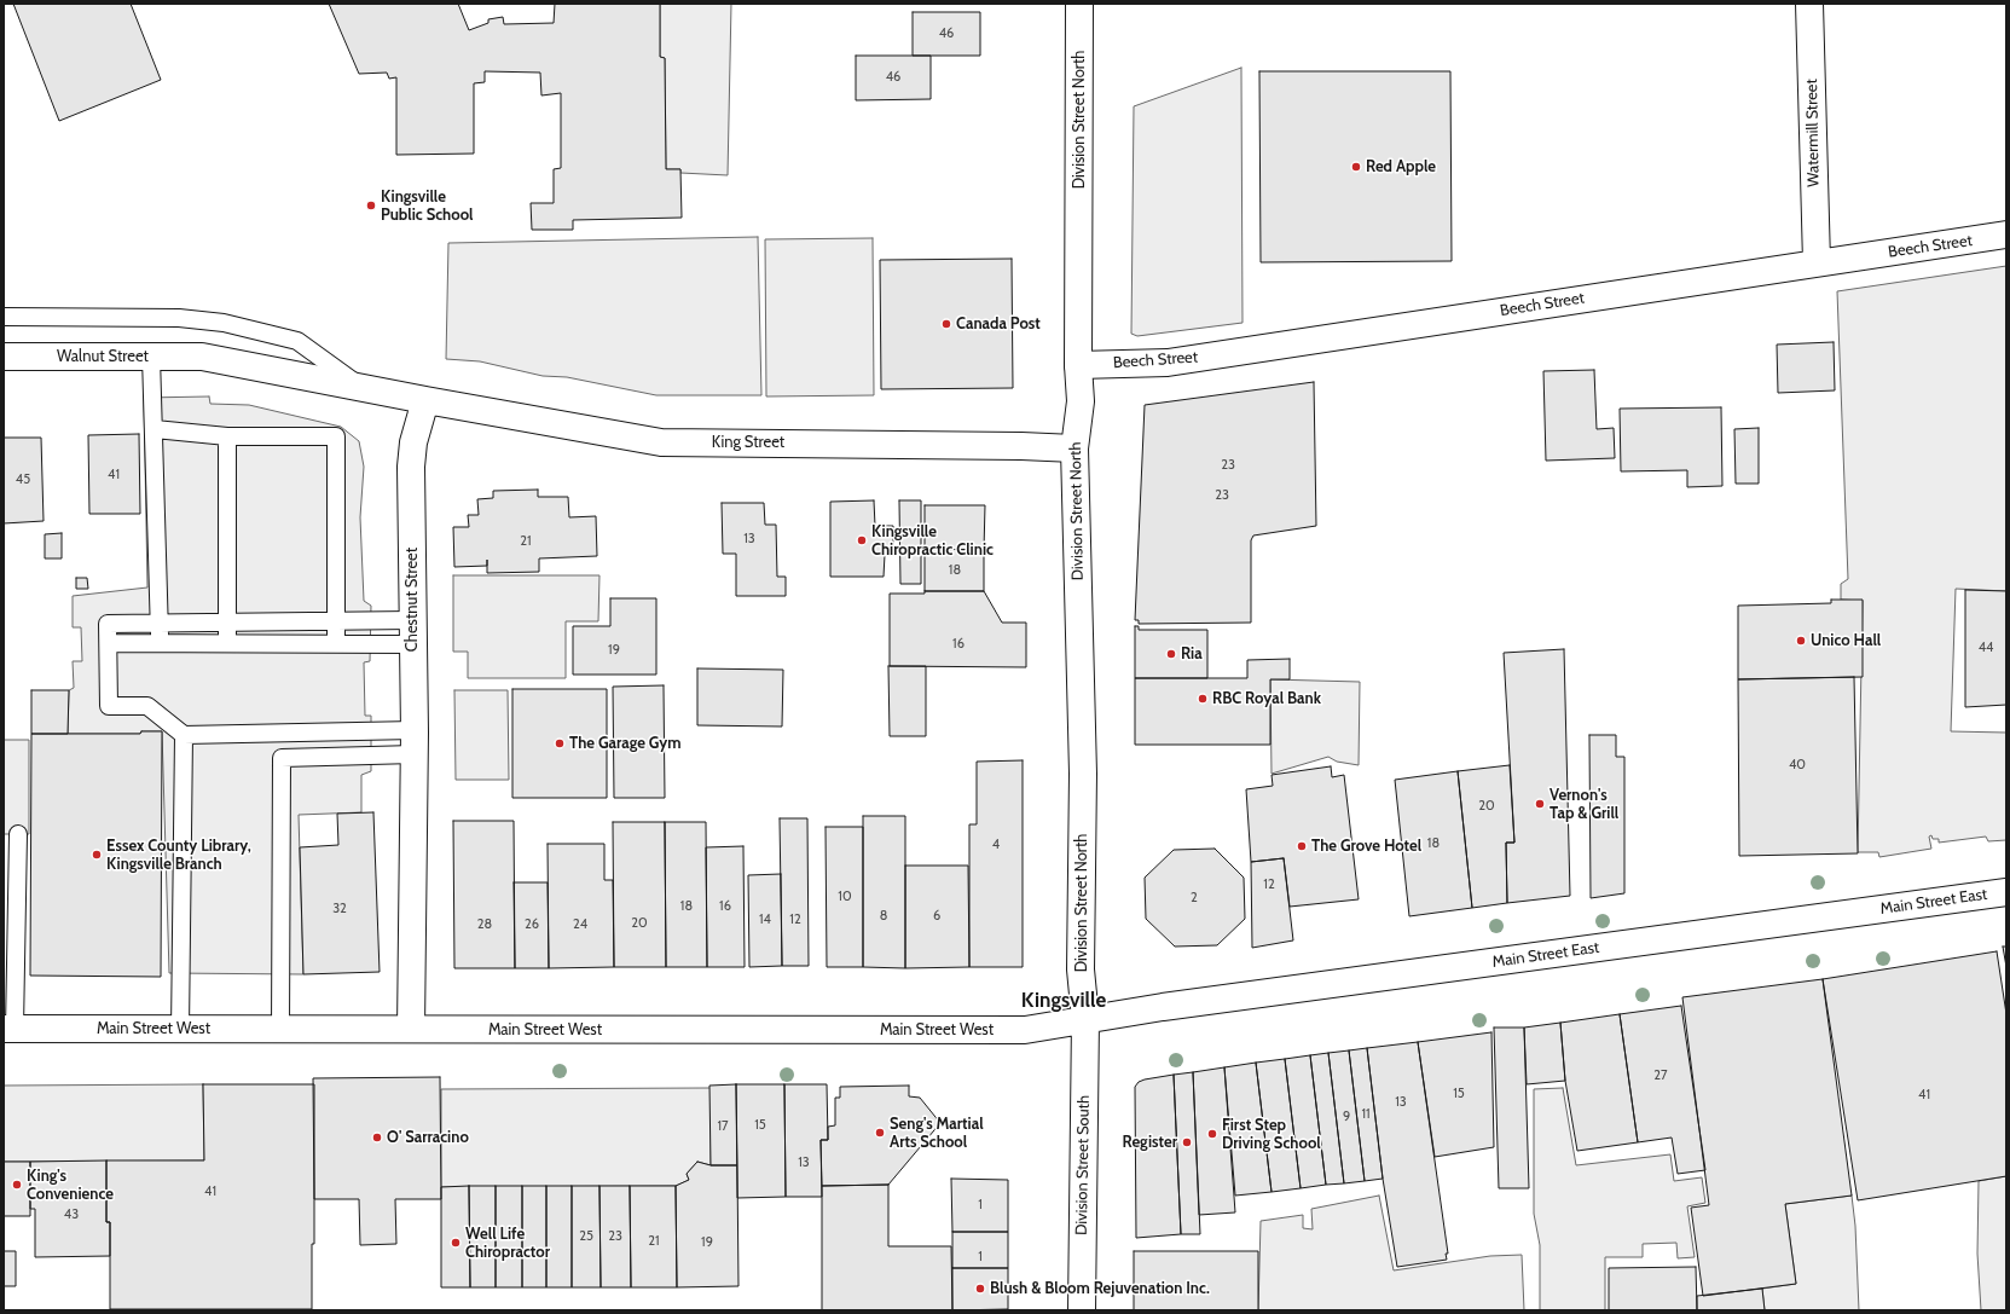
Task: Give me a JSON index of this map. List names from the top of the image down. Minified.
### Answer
{"streets":{"street":["Division Street North","Watermill Street","Beech Street","Walnut Street","King Street","Chestnut Street","Main Street East","Main Street West","Division Street South"]},"crossings":[["Division Street North","Beech Street"],["Division Street North","King Street"],["Division Street North","Main Street East"],["Division Street North","Main Street West"],["Division Street North","Division Street South"],["Watermill Street","Beech Street"],["King Street","Chestnut Street"],["Chestnut Street","Main Street West"],["Main Street East","Main Street West"],["Main Street East","Division Street South"],["Main Street West","Division Street South"]],"districts":["Kingsville"],"places":["Red Apple","Kingsville Public School","Canada Post","Kingsville Chiropractic Clinic","Unico Hall","Ria","RBC Royal Bank","The Garage Gym","Vernon's Tap & Grill","The Grove Hotel","Essex County Library, Kingsville Branch","Seng's Martial Arts School","First Step Driving School","O' Sarracino","Register","King's Convenience","Well Life Chiropractor","Blush & Bloom Rejuvenation Inc."],"house_numbers":["46","46","23","41","45","23","13","21","18","16","44","19","40","20","18","4","12","10","2","18","16","32","8","6","14","12","20","28","26","24","27","15","41","13","11","9","15","17","13","41","1","43","25","23","21","19","1"]}
